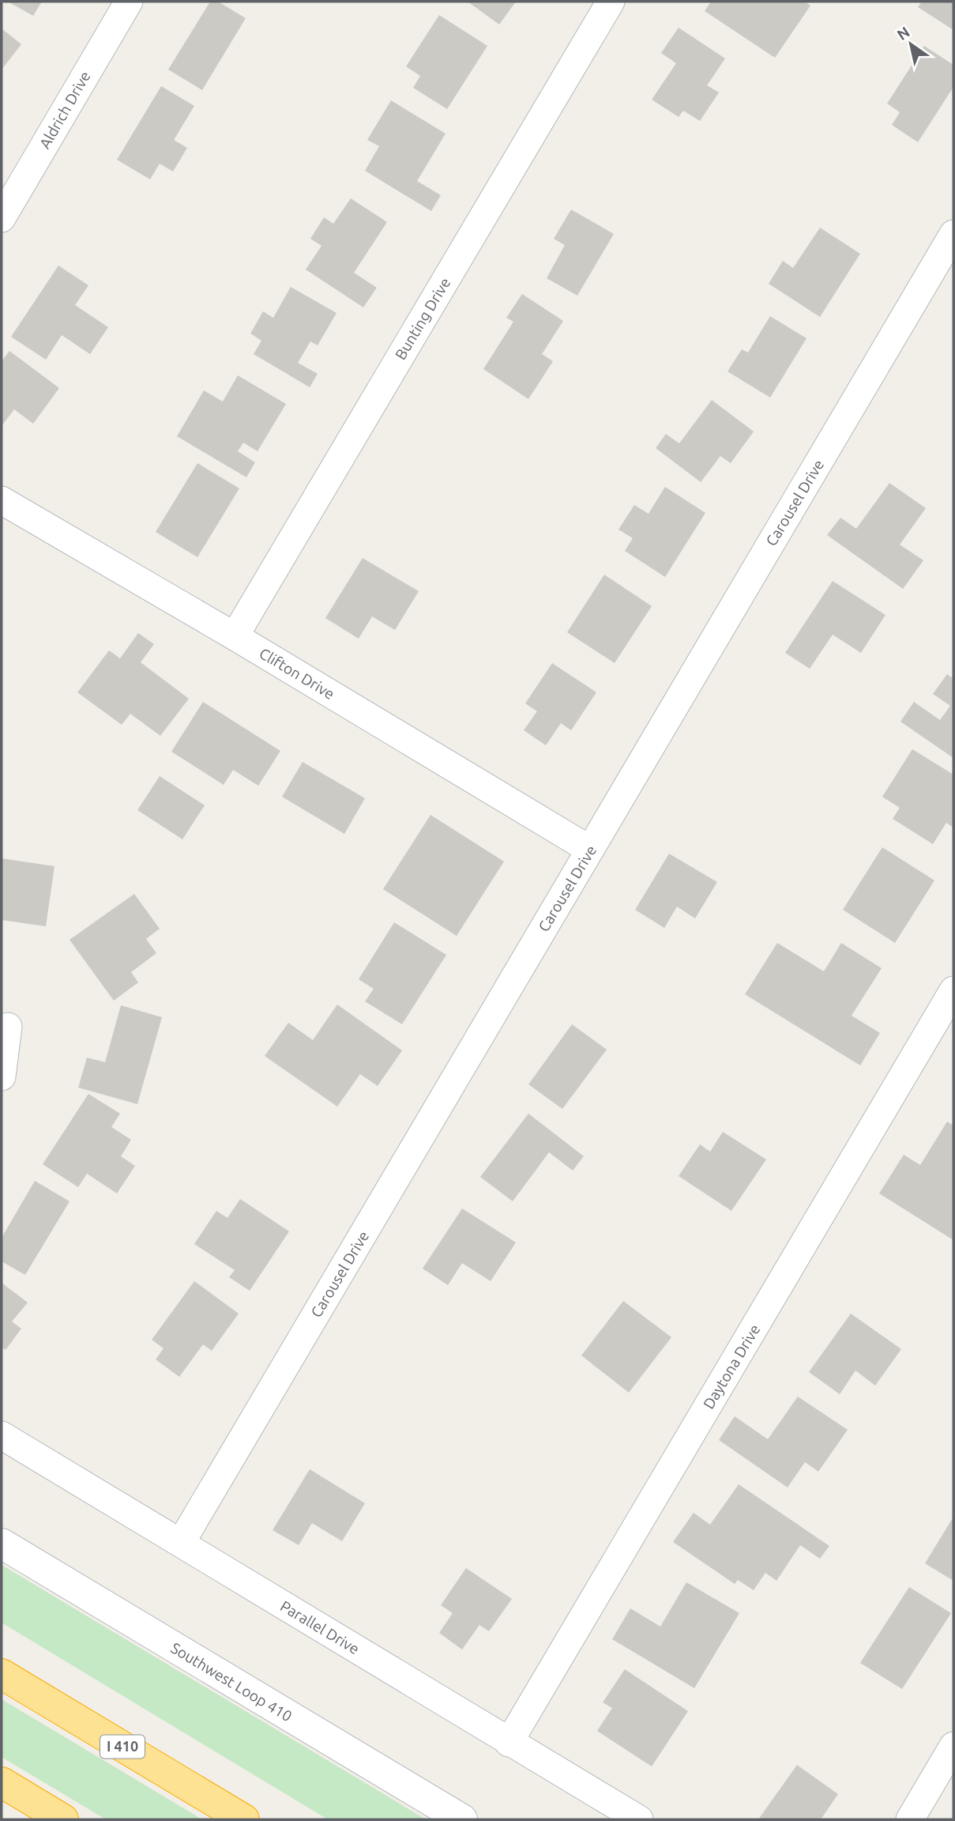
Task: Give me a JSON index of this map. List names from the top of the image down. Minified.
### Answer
{"streets":{"highway":["I 410"],"main road":["Southwest Loop 410"],"street":["Aldrich Drive","Bunting Drive","Carousel Drive","Clifton Drive","Daytona Drive","Parallel Drive"]},"crossings":[["Bunting Drive","Clifton Drive"],["Carousel Drive","Clifton Drive"],["Carousel Drive","Parallel Drive"],["Daytona Drive","Parallel Drive"]],"north":"top left"}
